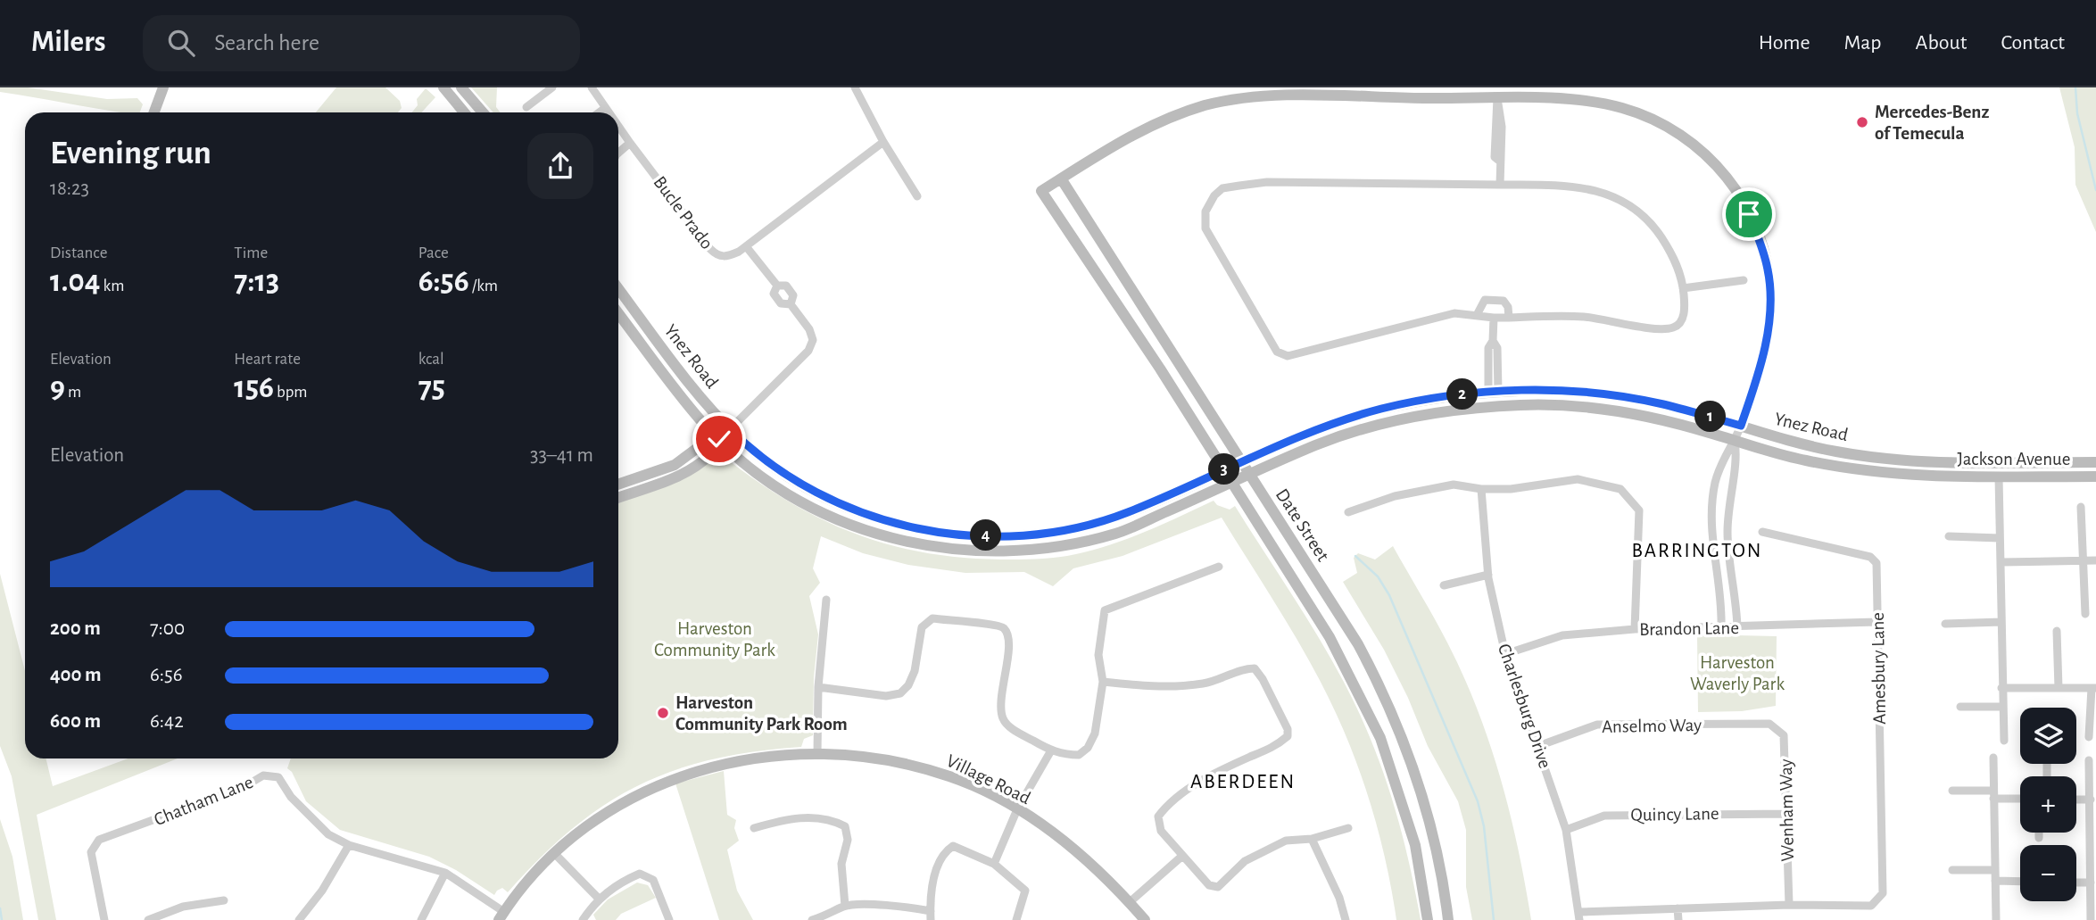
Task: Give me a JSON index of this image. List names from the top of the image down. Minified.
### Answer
{"streets":{"main road":["Ynez Road","Jackson Avenue","Date Street","Village Road"],"street":["Bucle Prado","Brandon Lane","Amesbury Lane","Charlesburg Drive","Anselmo Way","Chatham Lane","Wenham Way","Quincy Lane"]},"crossings":[["Ynez Road","Jackson Avenue"],["Ynez Road","Date Street"],["Brandon Lane","Amesbury Lane"],["Brandon Lane","Charlesburg Drive"],["Amesbury Lane","Wenham Way"],["Charlesburg Drive","Anselmo Way"],["Charlesburg Drive","Quincy Lane"],["Anselmo Way","Wenham Way"],["Village Road","Chatham Lane"],["Wenham Way","Quincy Lane"]],"districts":["BARRINGTON","ABERDEEN"],"parks":["Harveston Community Park","Harveston Waverly Park"],"places":["Mercedes-Benz of Temecula","Harveston Community Park Room"],"page":{"header":"Milers","search":"Search here","nav":["Home","Map","About","Contact"],"heading":["Evening run","18:23"],"stats":[["Distance","1.04 km"],["Time","7:13"],["Pace","6:56 /km"],["Elevation","9 m"],["Heart rate","156 bpm"],["kcal","75"]],"pins":["2","1","3","4"],"chart":["Elevation","33–41 m"],"list":[{"name":"200 m","note":"7:00"},{"name":"400 m","note":"6:56"},{"name":"600 m","note":"6:42"}],"map_buttons":["+","−"]}}
